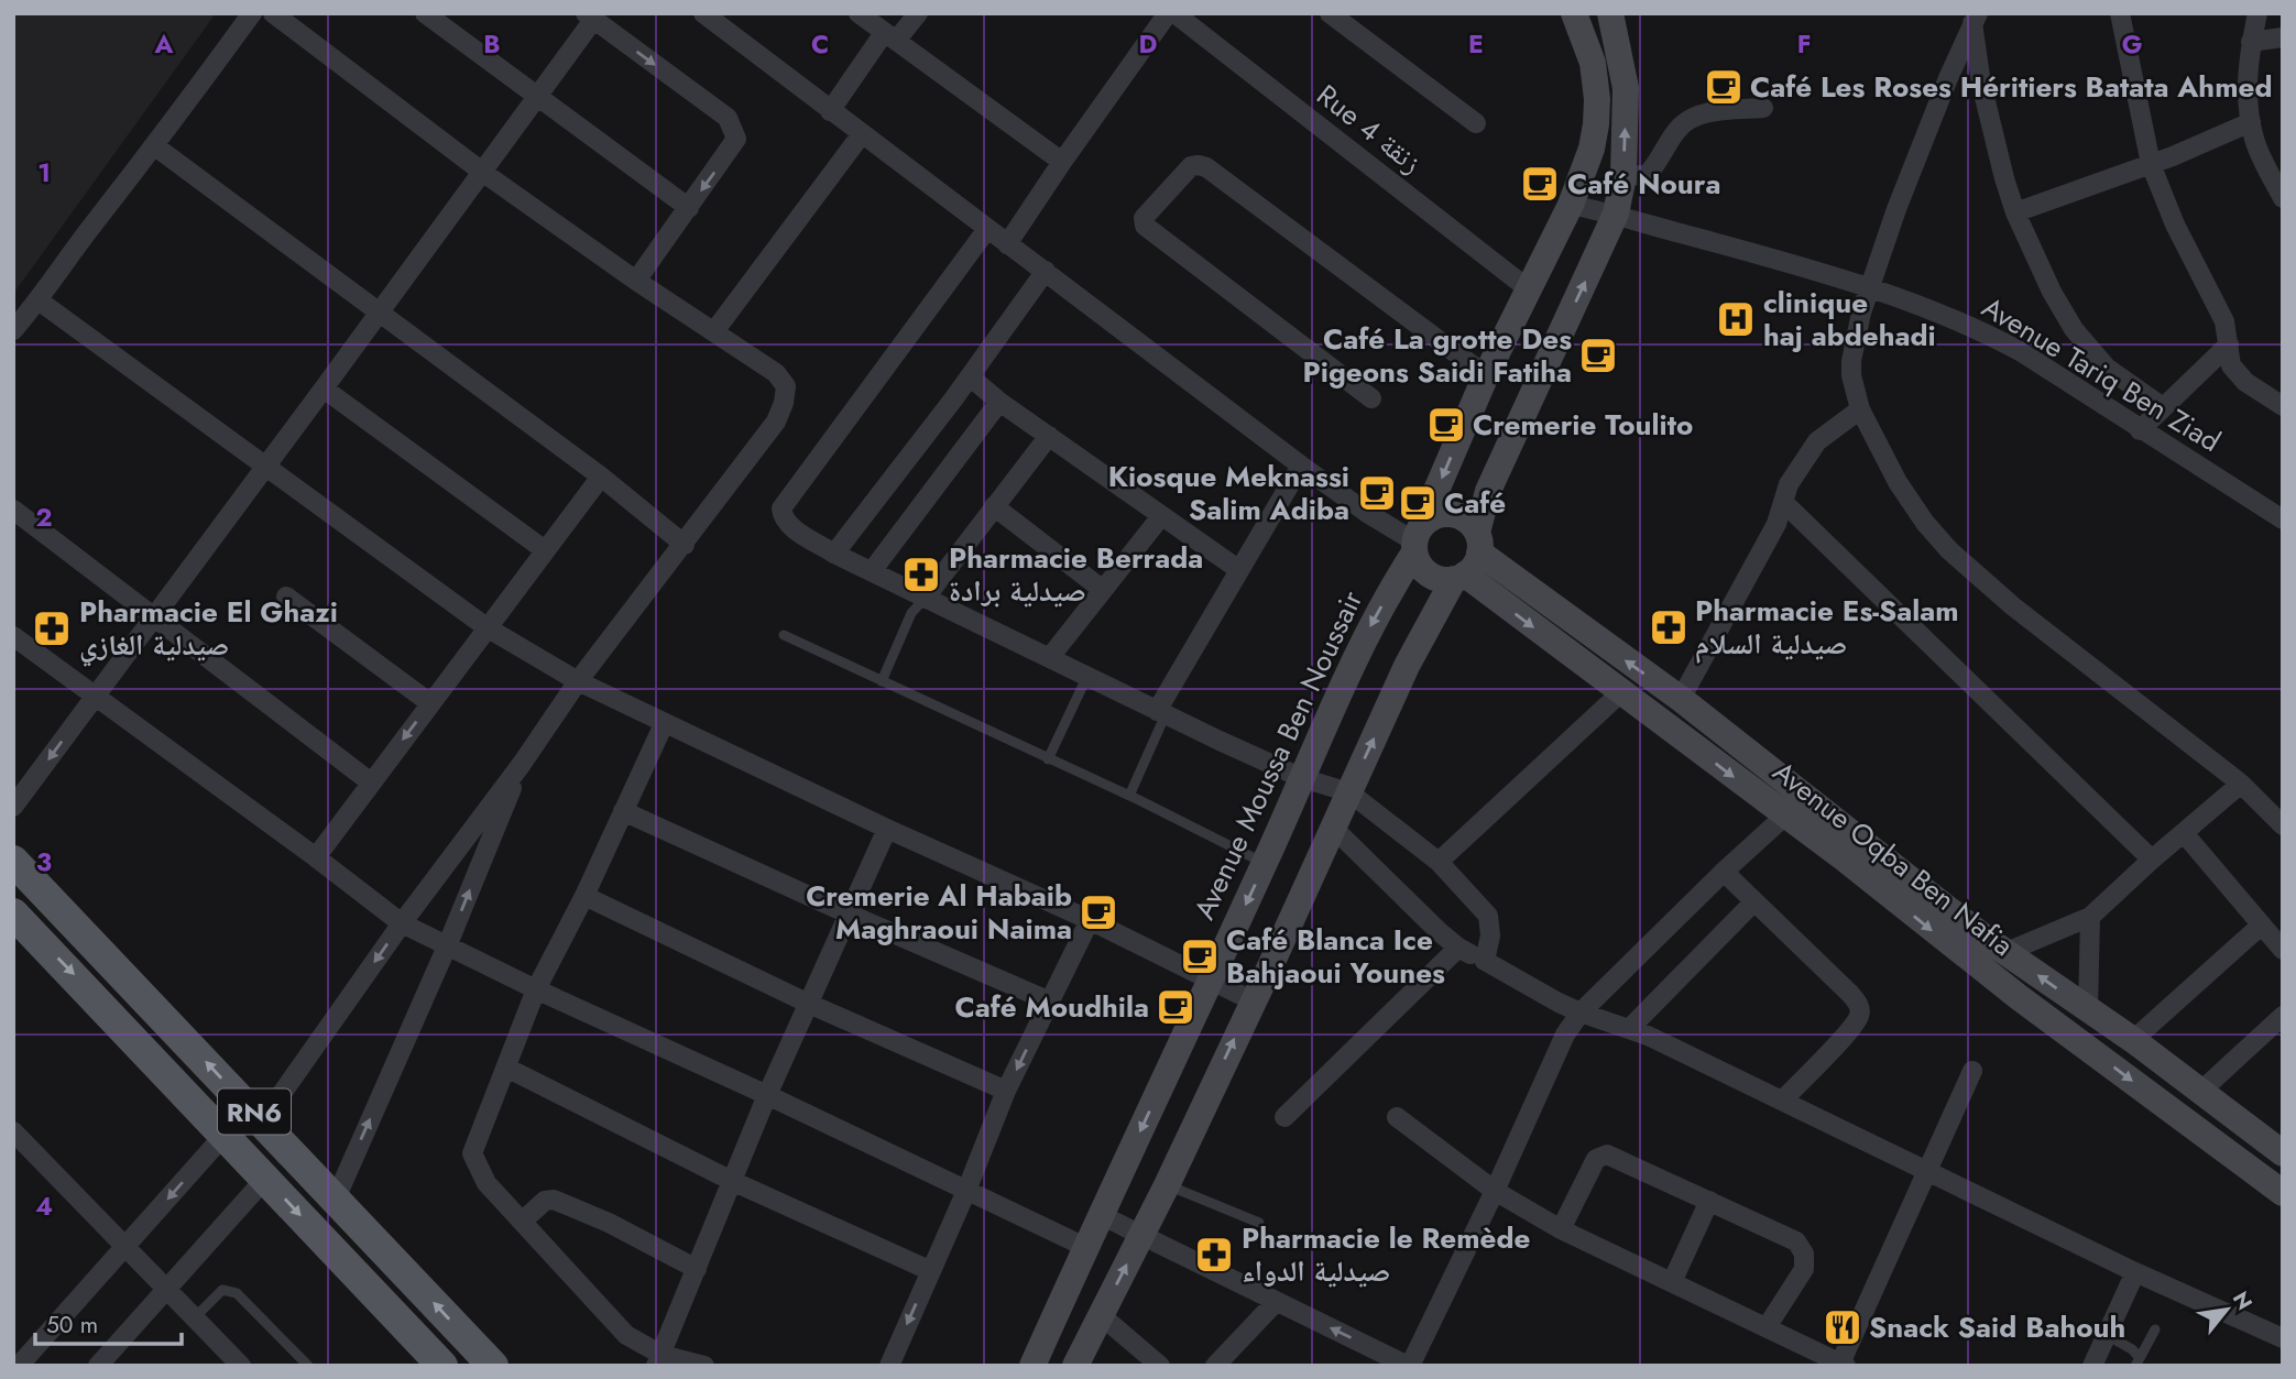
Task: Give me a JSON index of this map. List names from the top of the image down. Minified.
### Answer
{"streets":{"main road":["RN6"],"street":["Rue 4 زنقة","Avenue Tariq Ben Ziad","Avenue Moussa Ben Noussair","Avenue Oqba Ben Nafia"]},"crossings":[["Rue 4 زنقة","Avenue Moussa Ben Noussair"],["Avenue Tariq Ben Ziad","Avenue Moussa Ben Noussair"],["Avenue Moussa Ben Noussair","Avenue Oqba Ben Nafia"]],"places":{"cafe":["Café Les Roses Héritiers Batata Ahmed","Café Noura","Café La grotte Des Pigeons Saidi Fatiha","Cremerie Toulito","Kiosque Meknassi Salim Adiba","Café","Cremerie Al Habaib Maghraoui Naima","Café Blanca Ice Bahjaoui Younes","Café Moudhila"],"hospital":["clinique haj abdehadi"],"pharmacy":["Pharmacie Berrada صيدلية برادة","Pharmacie Es-Salam صيدلية السلام","Pharmacie El Ghazi صيدلية الغازي","Pharmacie le Remède صيدلية الدواء"],"restaurant":["Snack Said Bahouh"]},"scale_bar":"50 m","north":"top right","grid":{"columns":["A","B","C","D","E","F","G"],"rows":["1","2","3","4"]}}
